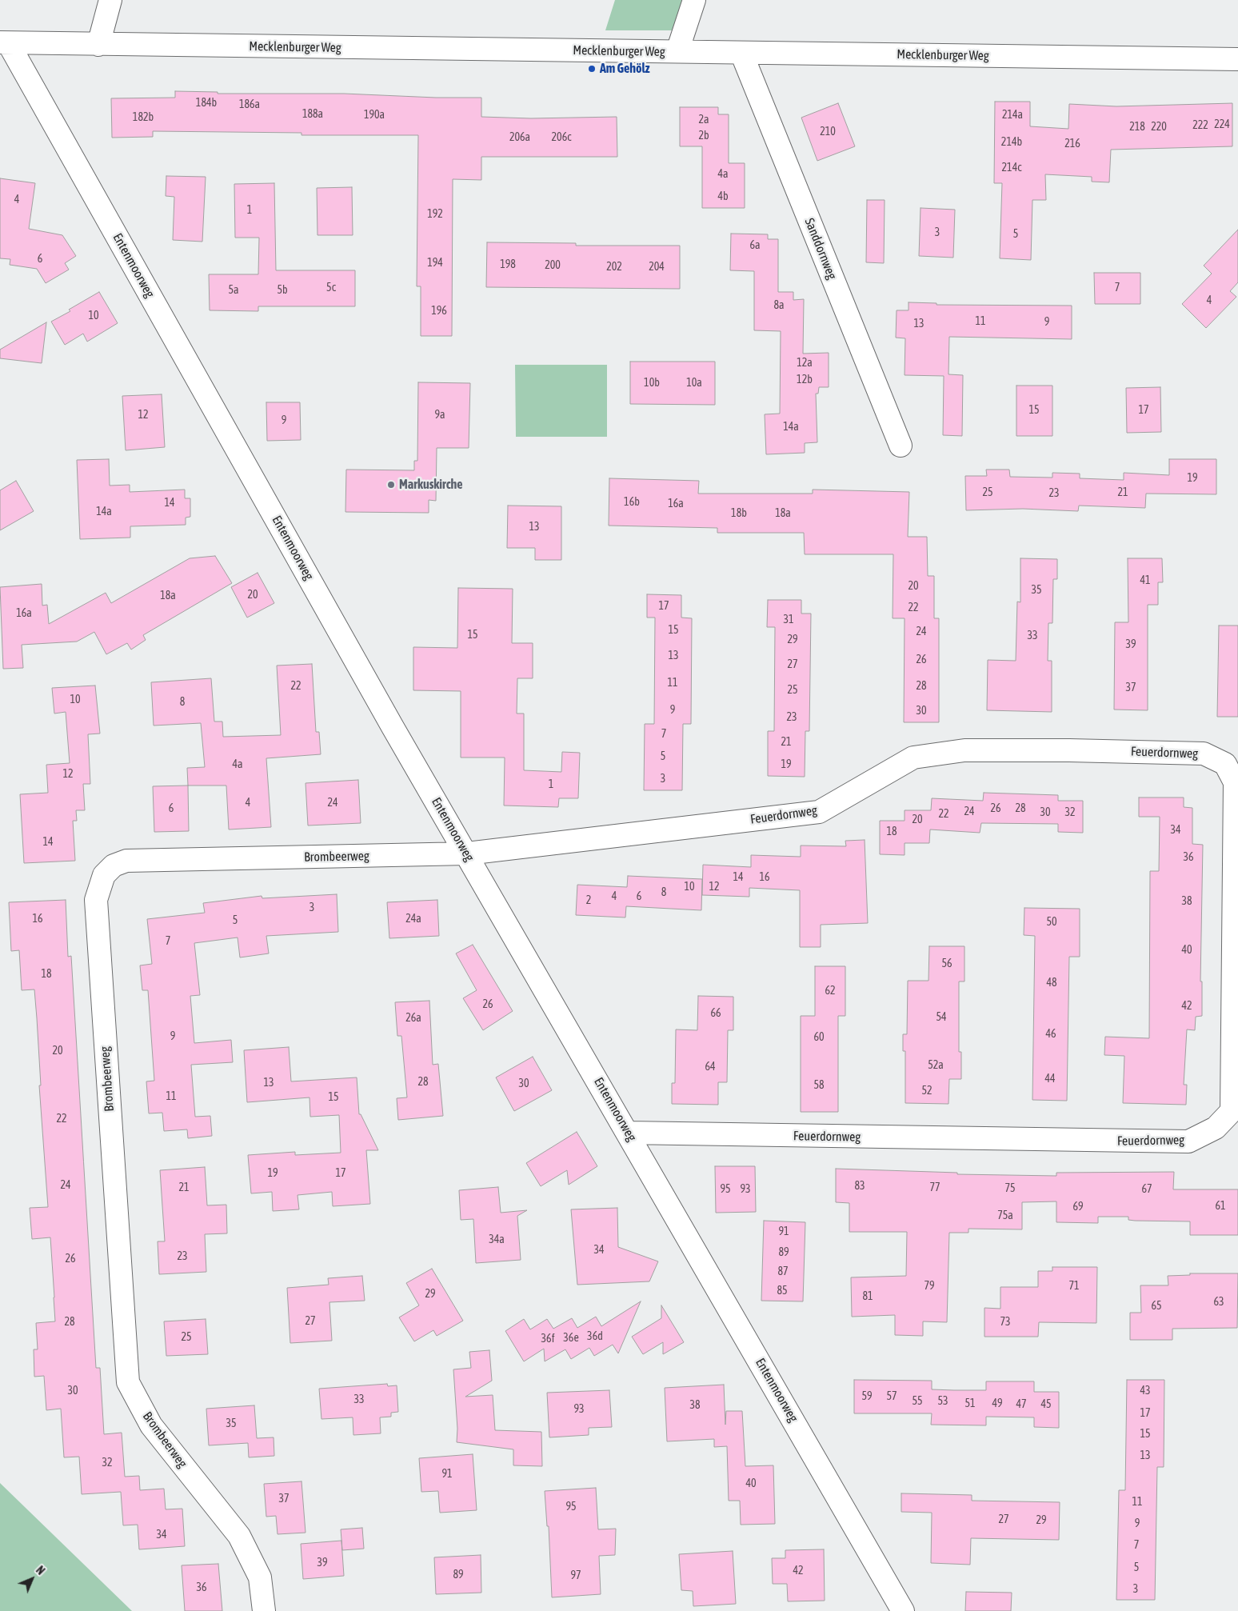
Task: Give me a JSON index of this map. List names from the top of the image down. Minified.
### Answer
{"streets":{"street":["Mecklenburger Weg","Sanddornweg","Entenmoorweg","Feuerdornweg","Brombeerweg"]},"crossings":[["Mecklenburger Weg","Sanddornweg"],["Mecklenburger Weg","Entenmoorweg"],["Entenmoorweg","Feuerdornweg"],["Entenmoorweg","Brombeerweg"],["Feuerdornweg","Brombeerweg"]],"places":["Am Gehölz","Markuskirche"],"house_numbers":["184b","186a","188a","190a","214a","182b","2a","224","222","218","220","210","2b","206a","206c","214b","216","214c","4a","4b","4","1","192","3","5","6a","6","194","198","200","202","204","5c","7","5a","5b","4","8a","196","10","11","9","13","12a","12b","10b","10a","15","17","12","9a","9","14a","19","25","21","23","16b","14","16a","14a","18b","18a","13","41","20","35","20","18a","17","22","16a","31","15","24","15","33","29","39","13","26","27","11","22","28","37","25","10","8","9","30","23","7","21","5","4a","19","12","3","1","4","24","6","26","28","24","30","32","22","20","34","18","14","36","14","16","10","12","8","4","6","2","38","3","16","24a","5","50","7","40","56","18","48","62","26","42","66","54","26a","46","9","60","20","52a","64","44","28","13","30","58","52","11","15","22","19","17","24","83","21","77","75","95","93","67","61","69","75a","91","34a","34","89","23","26","87","79","71","85","29","81","63","65","27","28","73","36d","25","36e","36f","30","43","59","57","33","55","53","51","49","47","45","38","93","17","35","15","13","32","91","40","37","11","95","27","29","9","34","7","39","5","42","89","97","36","3"],"north":"top right"}
